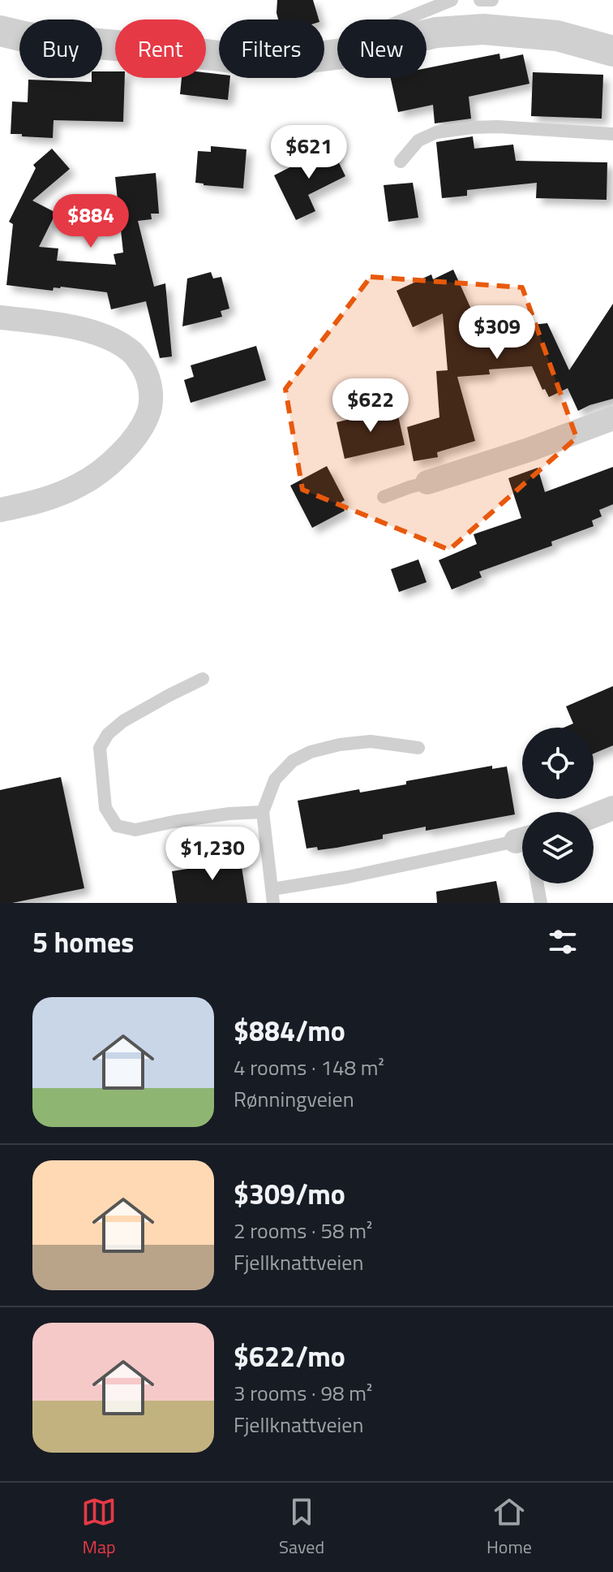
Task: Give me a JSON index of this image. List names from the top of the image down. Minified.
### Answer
{"page":{"chip":["Buy","Rent","Filters","New"],"price":["$621","$884","$309","$622","$1,230"],"heading":"5 homes","list":[{"name":"$884/mo","note":"4 rooms · 148 m² · Rønningveien"},{"name":"$309/mo","note":"2 rooms · 58 m² · Fjellknattveien"},{"name":"$622/mo","note":"3 rooms · 98 m² · Fjellknattveien"}],"tabs":["Map","Saved","Home"]}}
